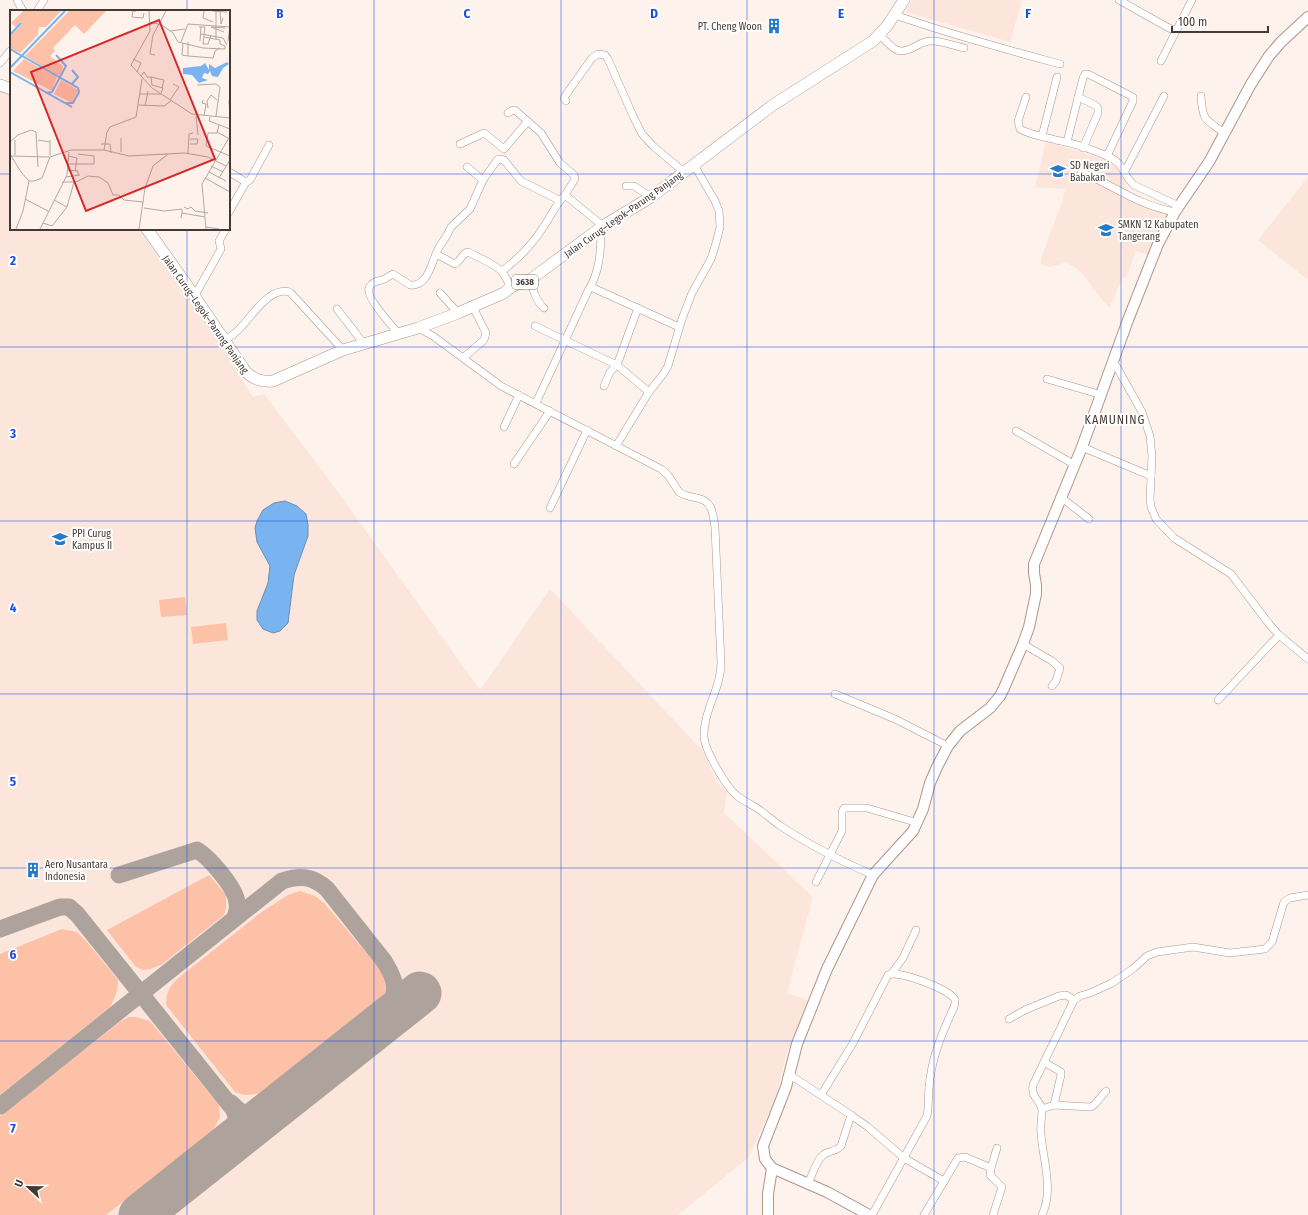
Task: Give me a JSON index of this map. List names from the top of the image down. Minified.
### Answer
{"streets":{"main road":["Jalan Curug–Legok–Parung Panjang","3638"]},"districts":["KAMUNING"],"places":{"building":["PT. Cheng Woon","Aero Nusantara Indonesia"],"school or university":["SD Negeri Babakan","SMKN 12 Kabupaten Tangerang","PPI Curug Kampus II"]},"scale_bar":"100 m","north":"left","grid":{"columns":["B","C","D","E","F"],"rows":["2","3","4","5","6","7"]}}
